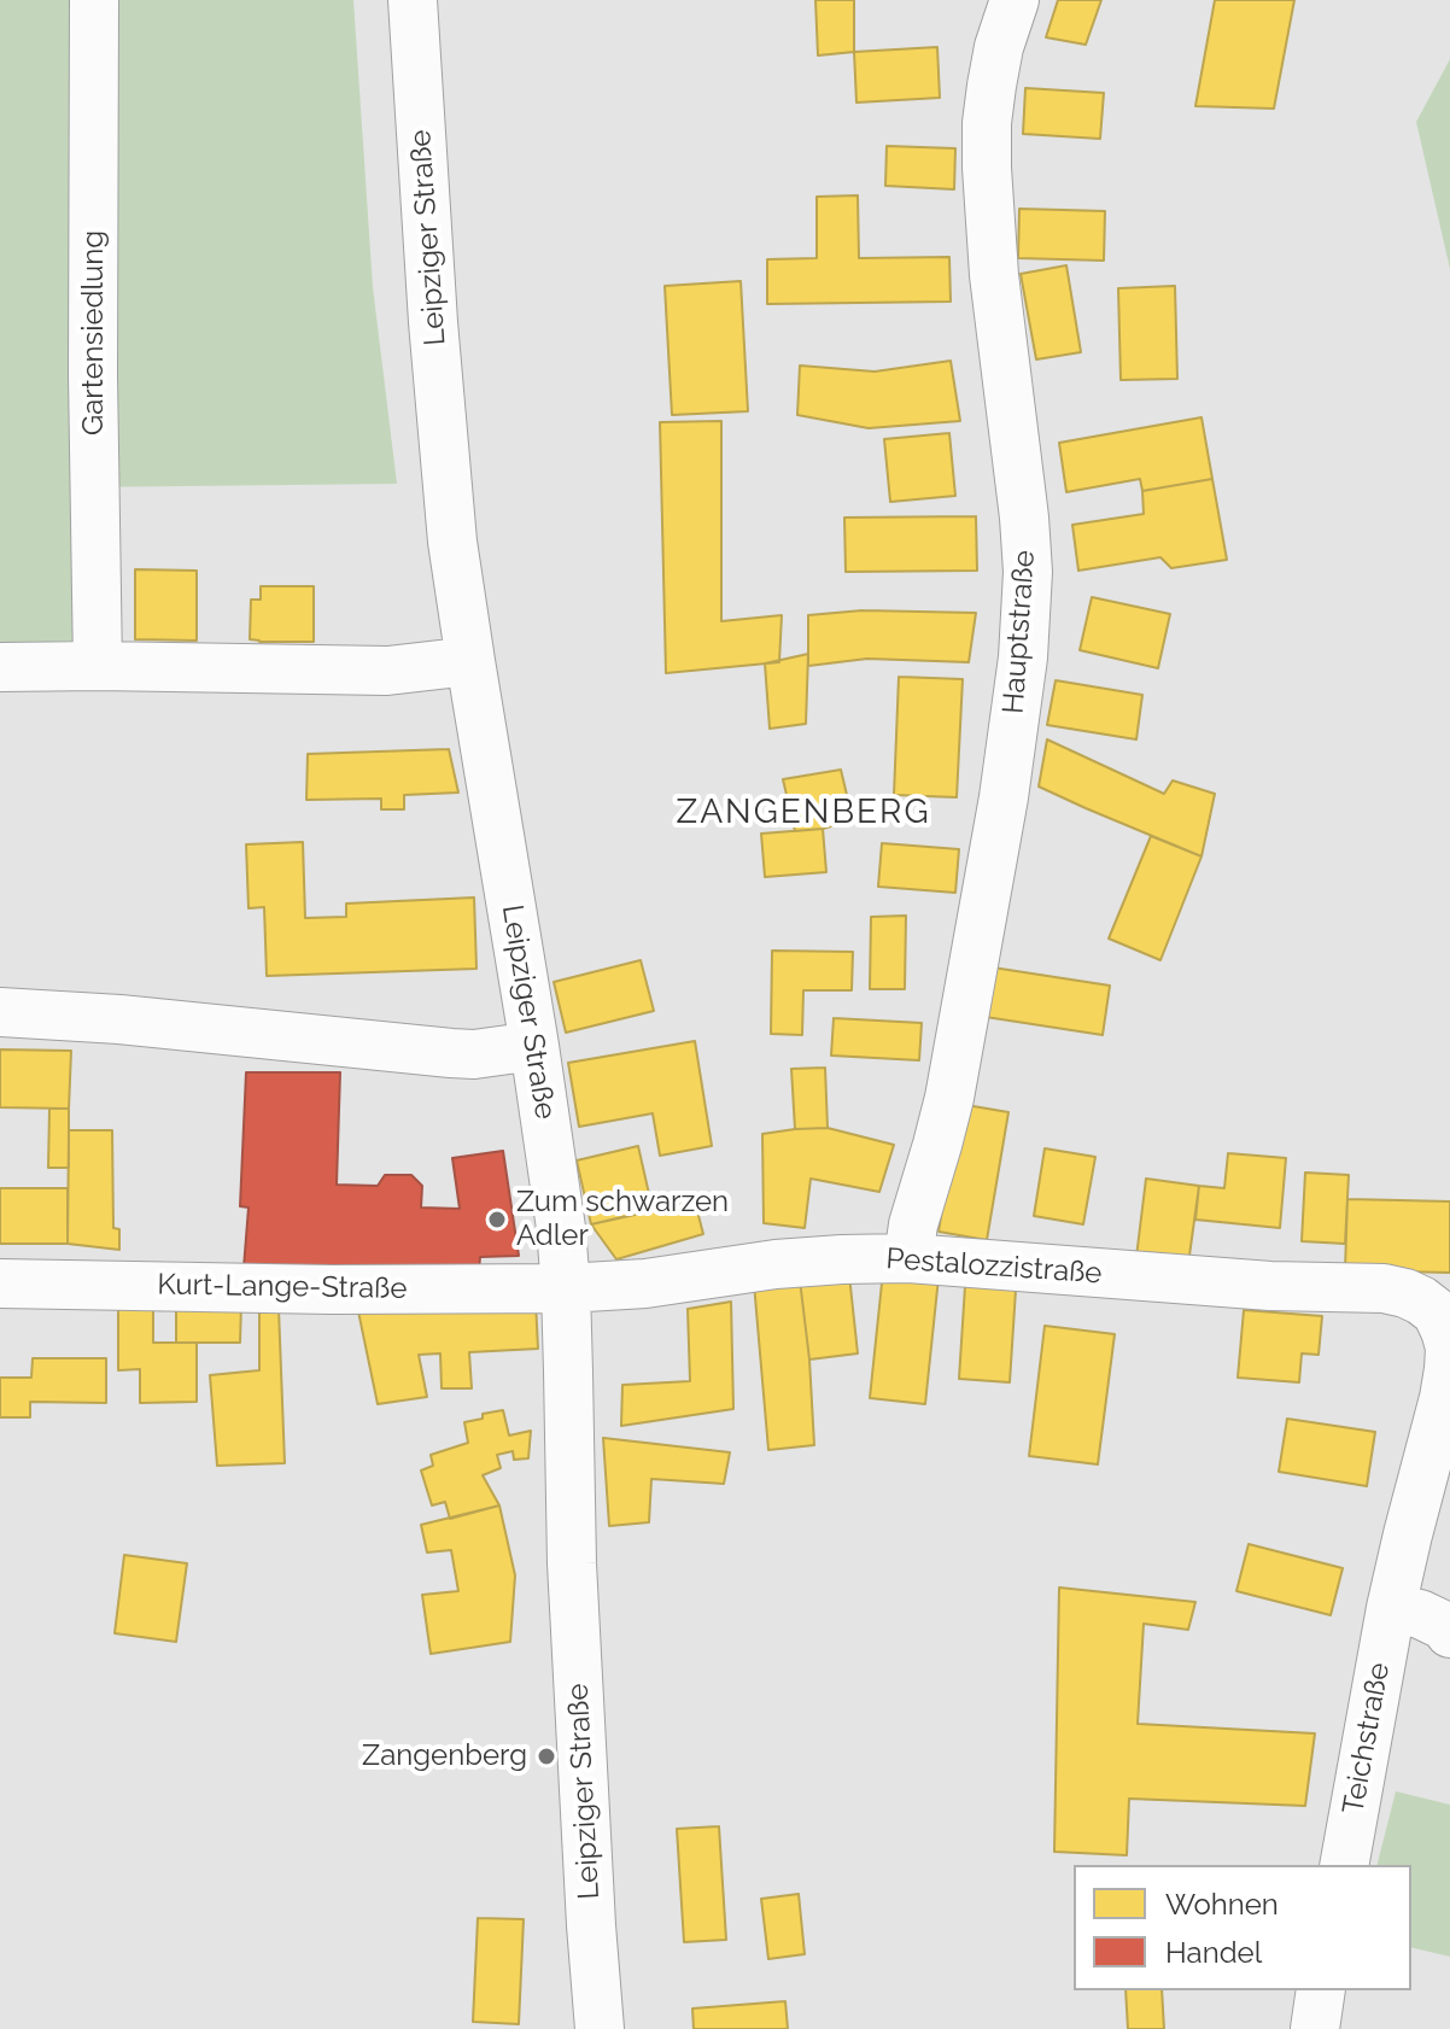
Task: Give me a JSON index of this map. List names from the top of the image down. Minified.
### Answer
{"streets":{"street":["Leipziger Straße","Gartensiedlung","Hauptstraße","Pestalozzistraße","Kurt-Lange-Straße","Teichstraße"]},"crossings":[["Leipziger Straße","Pestalozzistraße"],["Leipziger Straße","Kurt-Lange-Straße"],["Hauptstraße","Pestalozzistraße"],["Pestalozzistraße","Kurt-Lange-Straße"],["Pestalozzistraße","Teichstraße"]],"districts":["ZANGENBERG"],"places":["Zum schwarzen Adler","Zangenberg"],"legend":["Wohnen","Handel"]}
